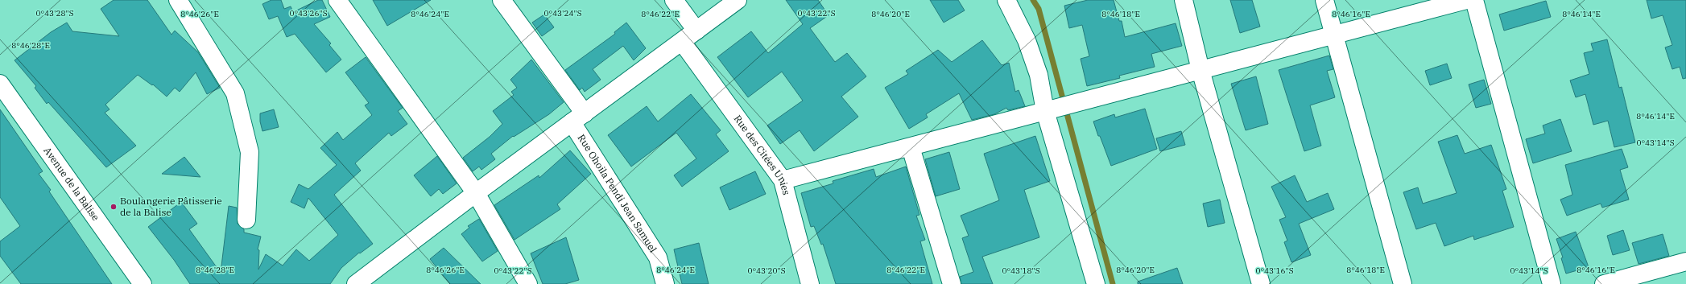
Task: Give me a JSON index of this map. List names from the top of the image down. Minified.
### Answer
{"streets":{"street":["Rue des Citées Unies","Avenue de la Balise","Rue Ohoila Pendi Jean Samuel"]},"places":["Boulangerie Pâtisserie de la Balise"],"coordinates":["0°43'28\"S","0°43'26\"S","0°43'24\"S","0°43'22\"S","8°46'26\"E","8°46'24\"E","8°46'22\"E","8°46'20\"E","8°46'18\"E","8°46'16\"E","8°46'14\"E","8°46'28\"E","0°43'14\"S","0°43'20\"S","0°43'18\"S","0°43'16\"S"]}
